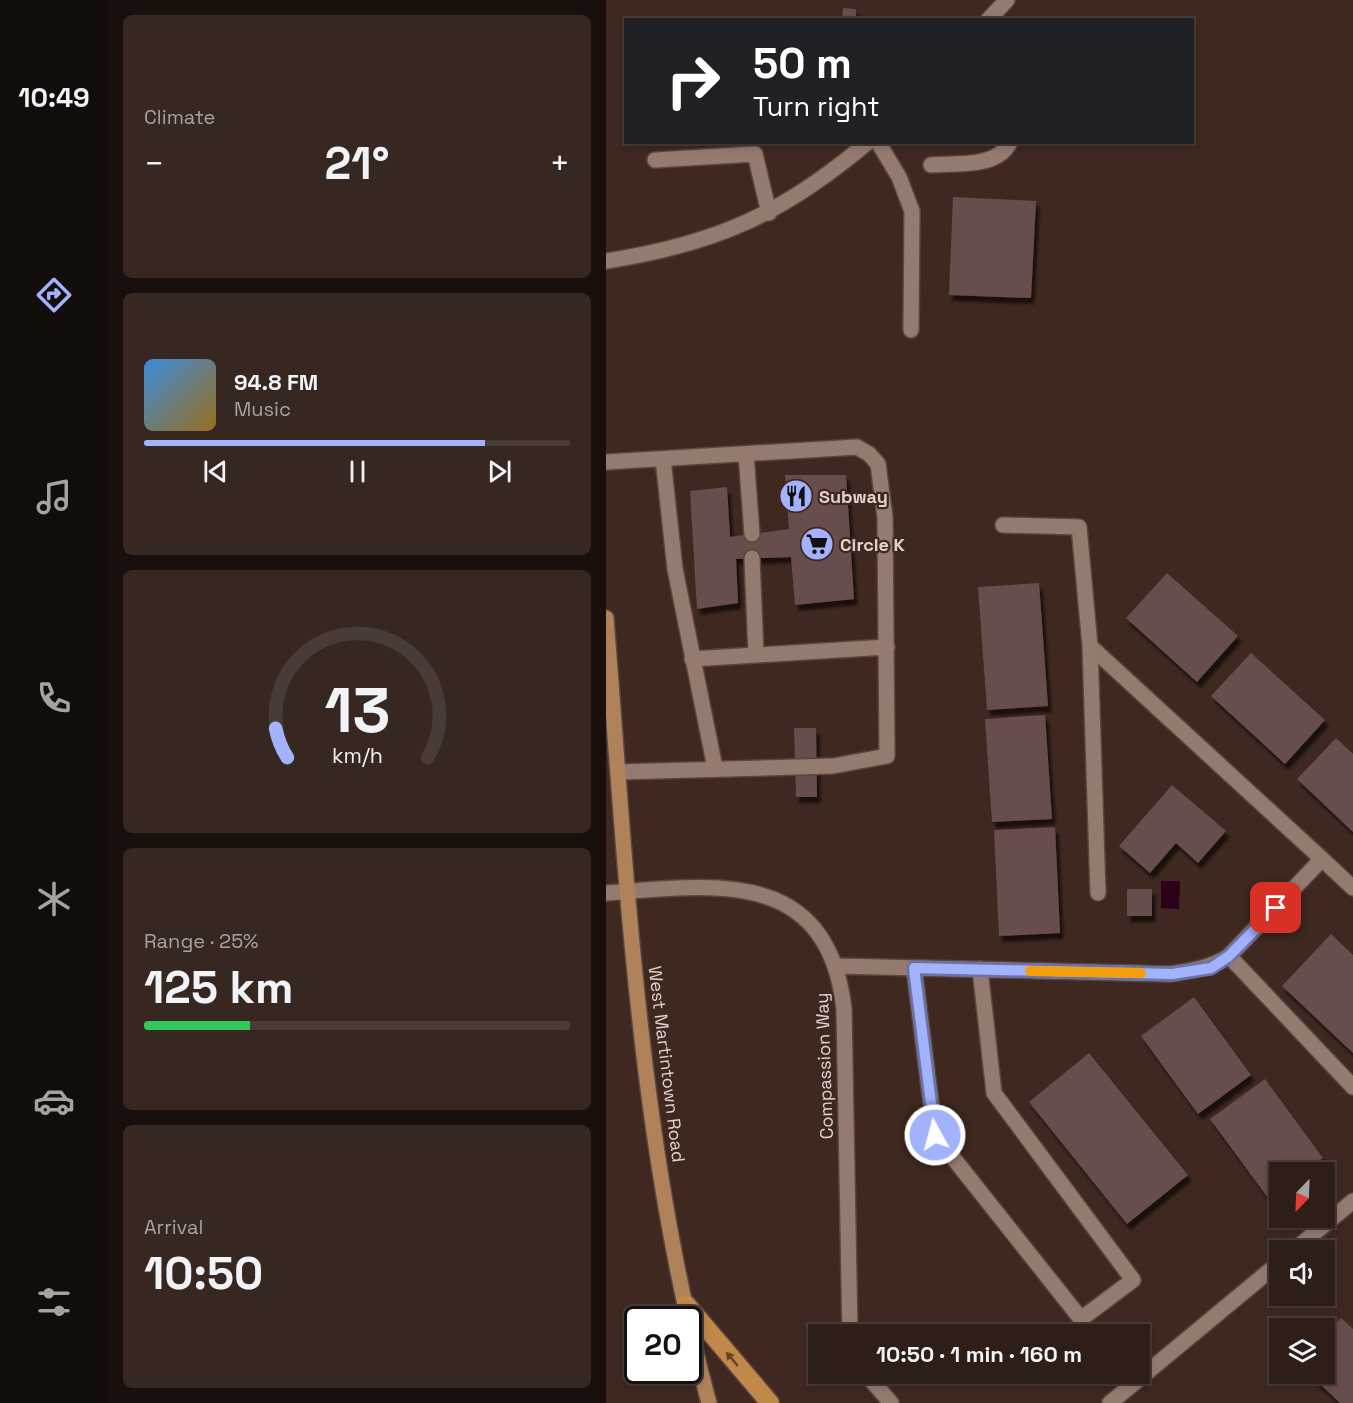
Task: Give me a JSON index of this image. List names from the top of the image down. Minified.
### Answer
{"streets":{"main road":["West Martintown Road"],"street":["Compassion Way"]},"crossings":[["West Martintown Road","Compassion Way"]],"places":{"restaurant":["Subway"],"supermarket":["Circle K"]},"north":"bottom left","page":{"tabs":"10:49","tile":["Climate",["Range · 25%","125 km"],["Arrival","10:50"]],"turn":["50 m","Turn right"],"heat":["−","21°","+"],"song":["94.8 FM","Music"],"limit":"20","trip":"10:50 · 1 min · 160 m","gauge":["13","km/h"]}}
